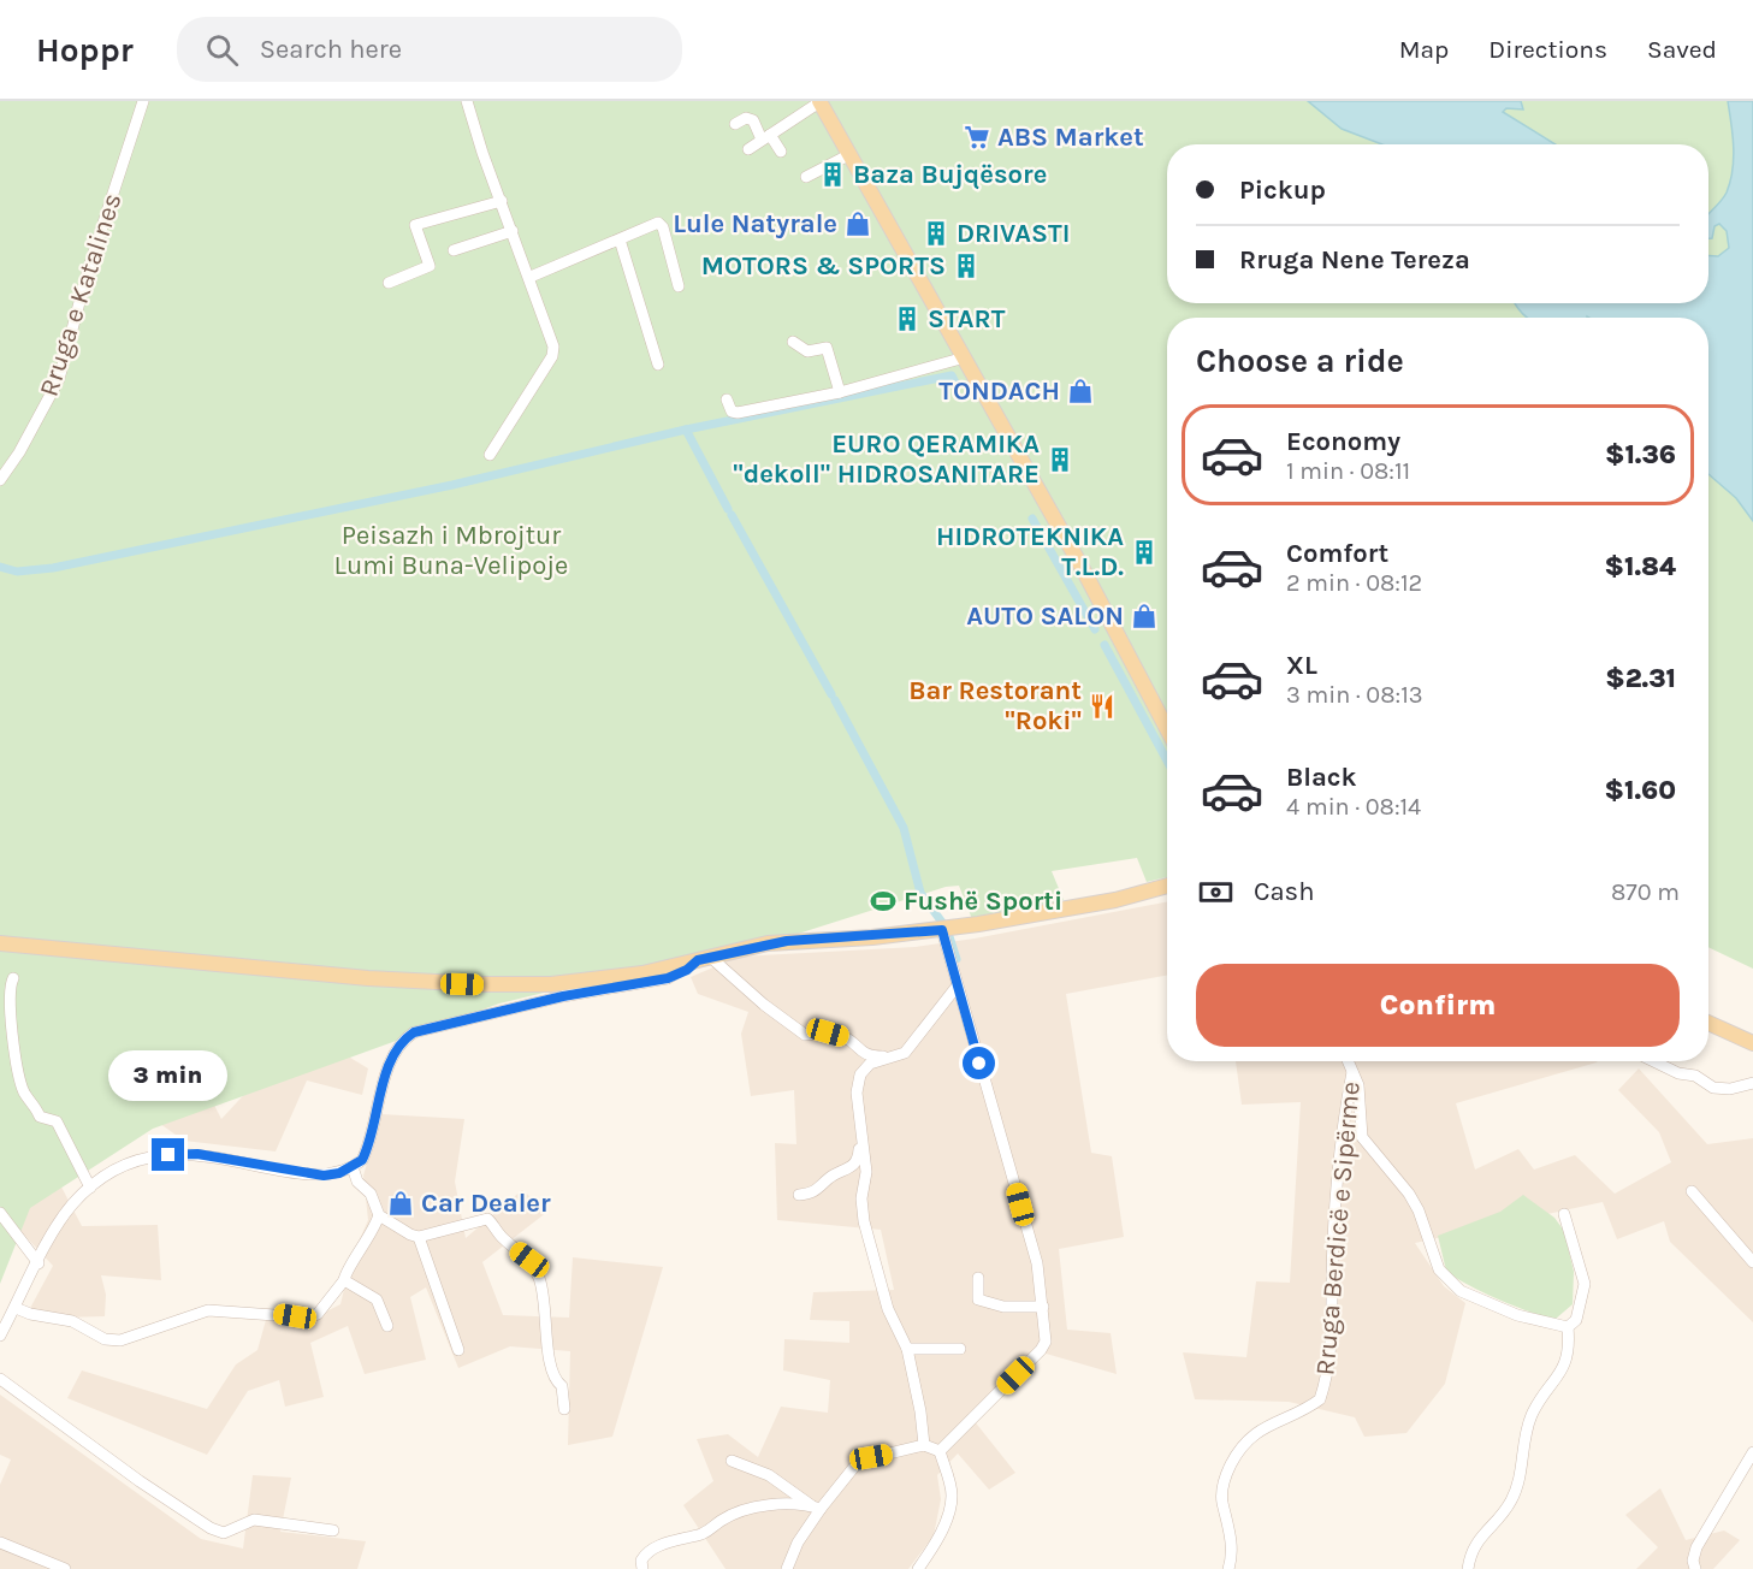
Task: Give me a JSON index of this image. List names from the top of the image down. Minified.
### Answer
{"streets":{"street":["Rruga e Katalines","Rruga Berdicë e Sipërme"]},"parks":["Peisazh i Mbrojtur Lumi Buna-Velipoje"],"places":{"supermarket":["ABS Market"],"building":["Baza Bujqësore","DRIVASTI","MOTORS & SPORTS","START","EURO QERAMIKA \"dekoll\" HIDROSANITARE","HIDROTEKNIKA T.L.D."],"shop":["Lule Natyrale","TONDACH","AUTO SALON","Car Dealer"],"restaurant":["Bar Restorant \"Roki\""],"sports":["Fushë Sporti"]},"page":{"header":"Hoppr","search":"Search here","nav":["Map","Directions","Saved"],"banner":["Pickup","Rruga Nene Tereza"],"heading":"Choose a ride","list":[{"name":"Economy","note":"1 min · 08:11","value":"$1.36"},{"name":"Comfort","note":"2 min · 08:12","value":"$1.84"},{"name":"XL","note":"3 min · 08:13","value":"$2.31"},{"name":"Black","note":"4 min · 08:14","value":"$1.60"}],"pay":["Cash","870 m"],"buttons":"Confirm","bubble":"3 min"}}
